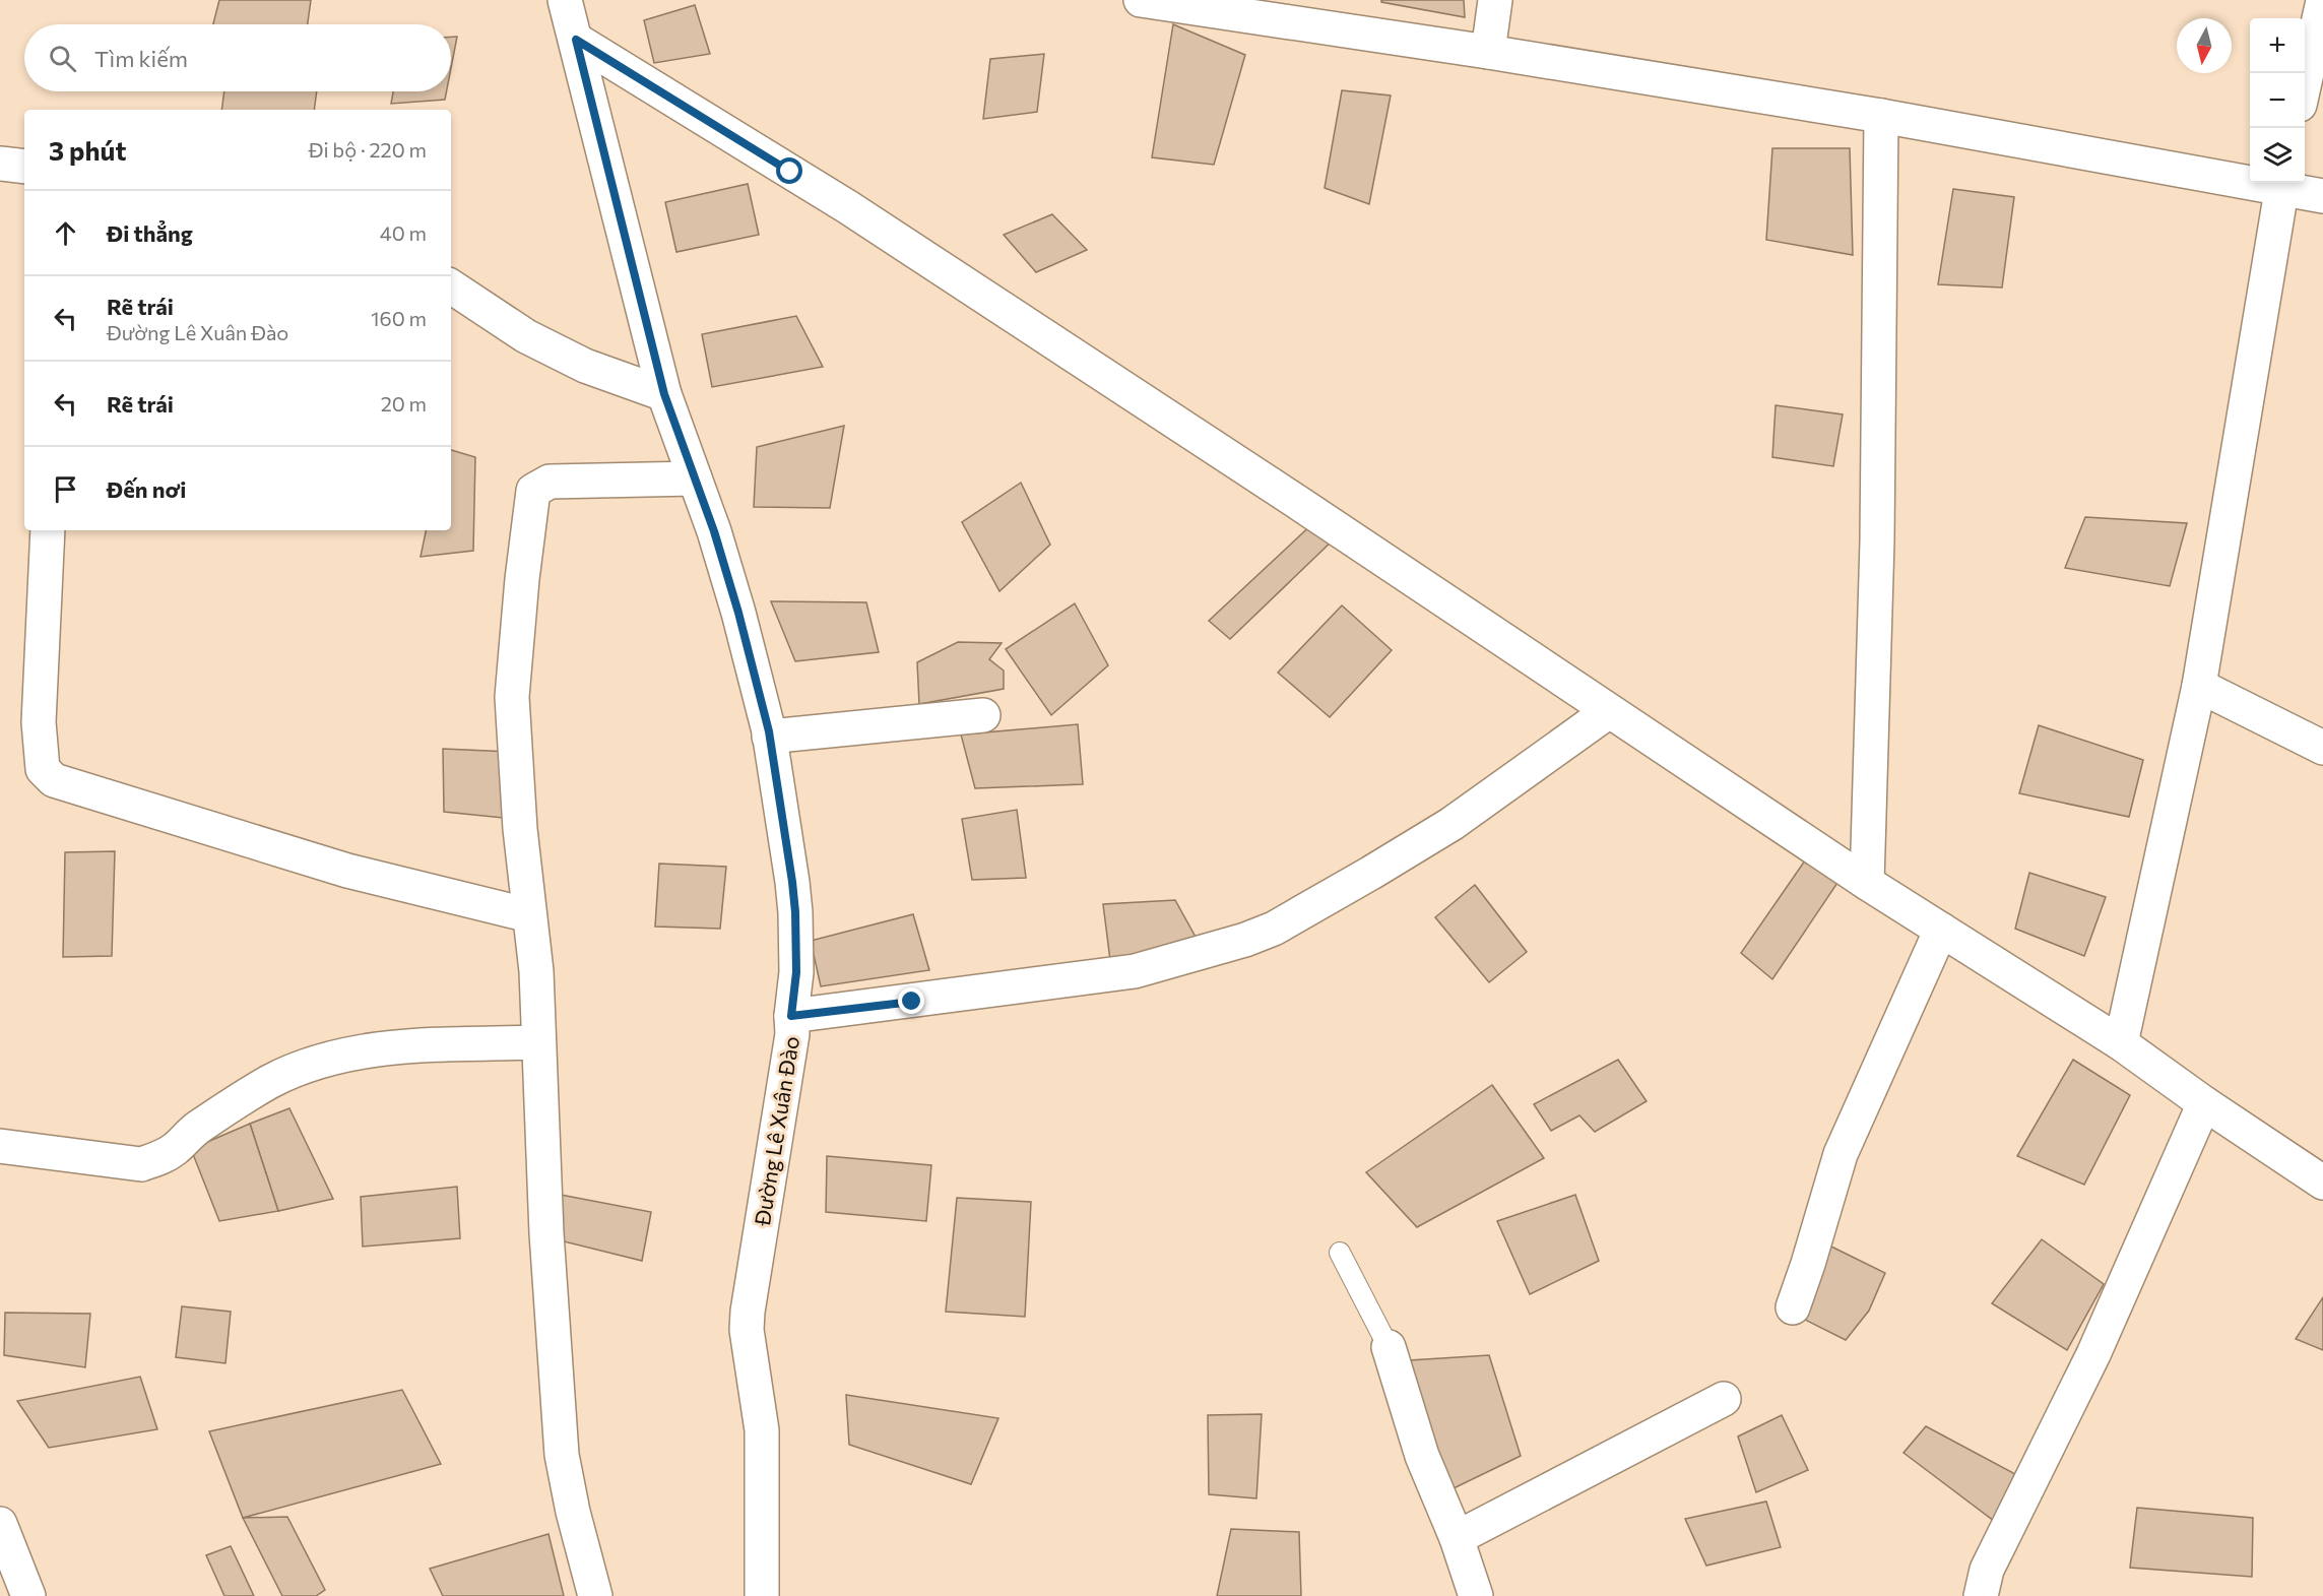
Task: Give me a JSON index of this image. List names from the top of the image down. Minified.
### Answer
{"streets":{"street":["Đường Lê Xuân Đào"]},"north":"bottom","page":{"map_buttons":["+","−"],"search":"Tìm kiếm","heading":["3 phút","Đi bộ · 220 m"],"list":[["Đi thẳng","40 m"],["Rẽ trái","Đường Lê Xuân Đào","160 m"],["Rẽ trái","20 m"],"Đến nơi"]}}
